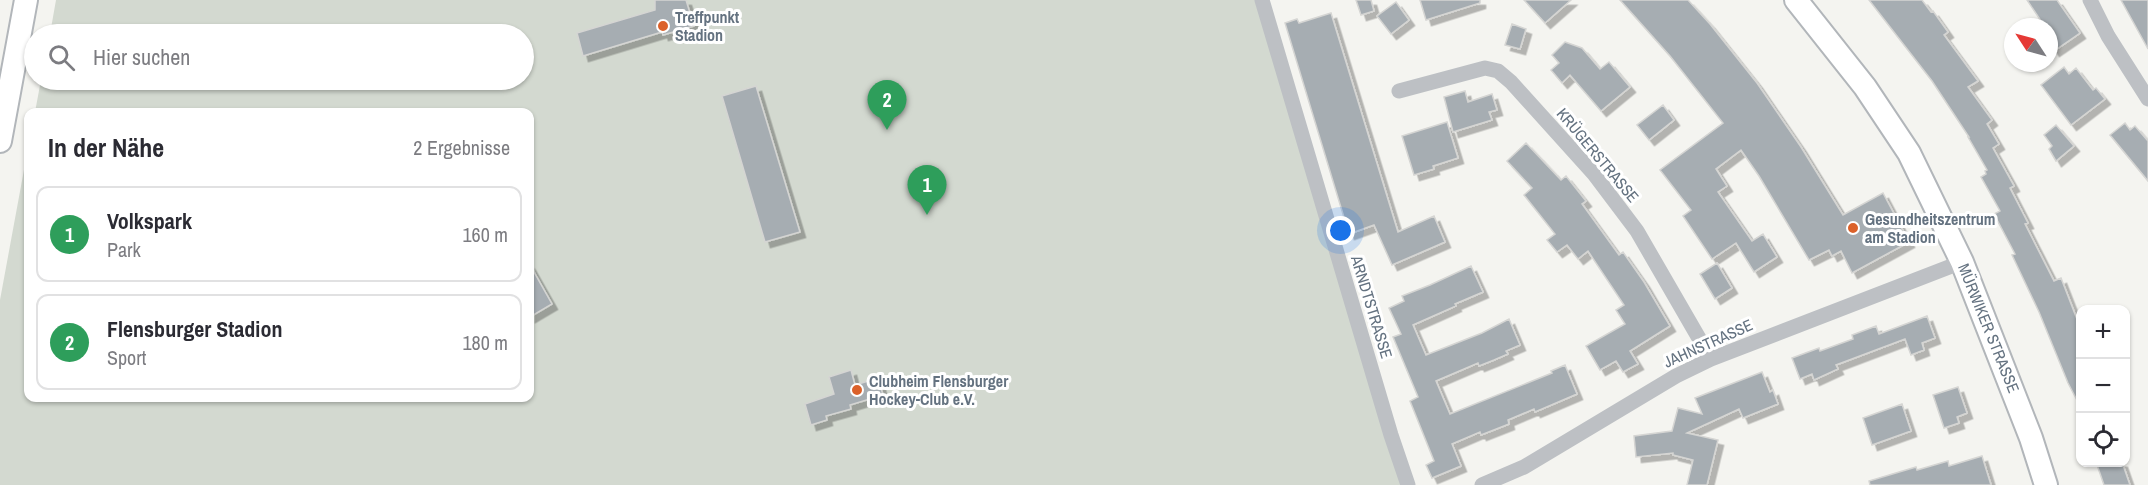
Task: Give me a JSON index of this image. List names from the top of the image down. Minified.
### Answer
{"streets":{"main road":["MÜRWIKER STRASSE"],"street":["KRÜGERSTRASSE","ARNDTSTRASSE","JAHNSTRASSE"]},"crossings":[["KRÜGERSTRASSE","JAHNSTRASSE"],["MÜRWIKER STRASSE","JAHNSTRASSE"]],"places":["Treffpunkt Stadion","Gesundheitszentrum am Stadion","Clubheim Flensburger Hockey-Club e.V."],"north":"top left","page":{"search":"Hier suchen","pins":["2","1"],"heading":["In der Nähe","2 Ergebnisse"],"list":[{"mark":"1","name":"Volkspark","note":"Park","value":"160 m"},{"mark":"2","name":"Flensburger Stadion","note":"Sport","value":"180 m"}],"map_buttons":["+","−"]}}
